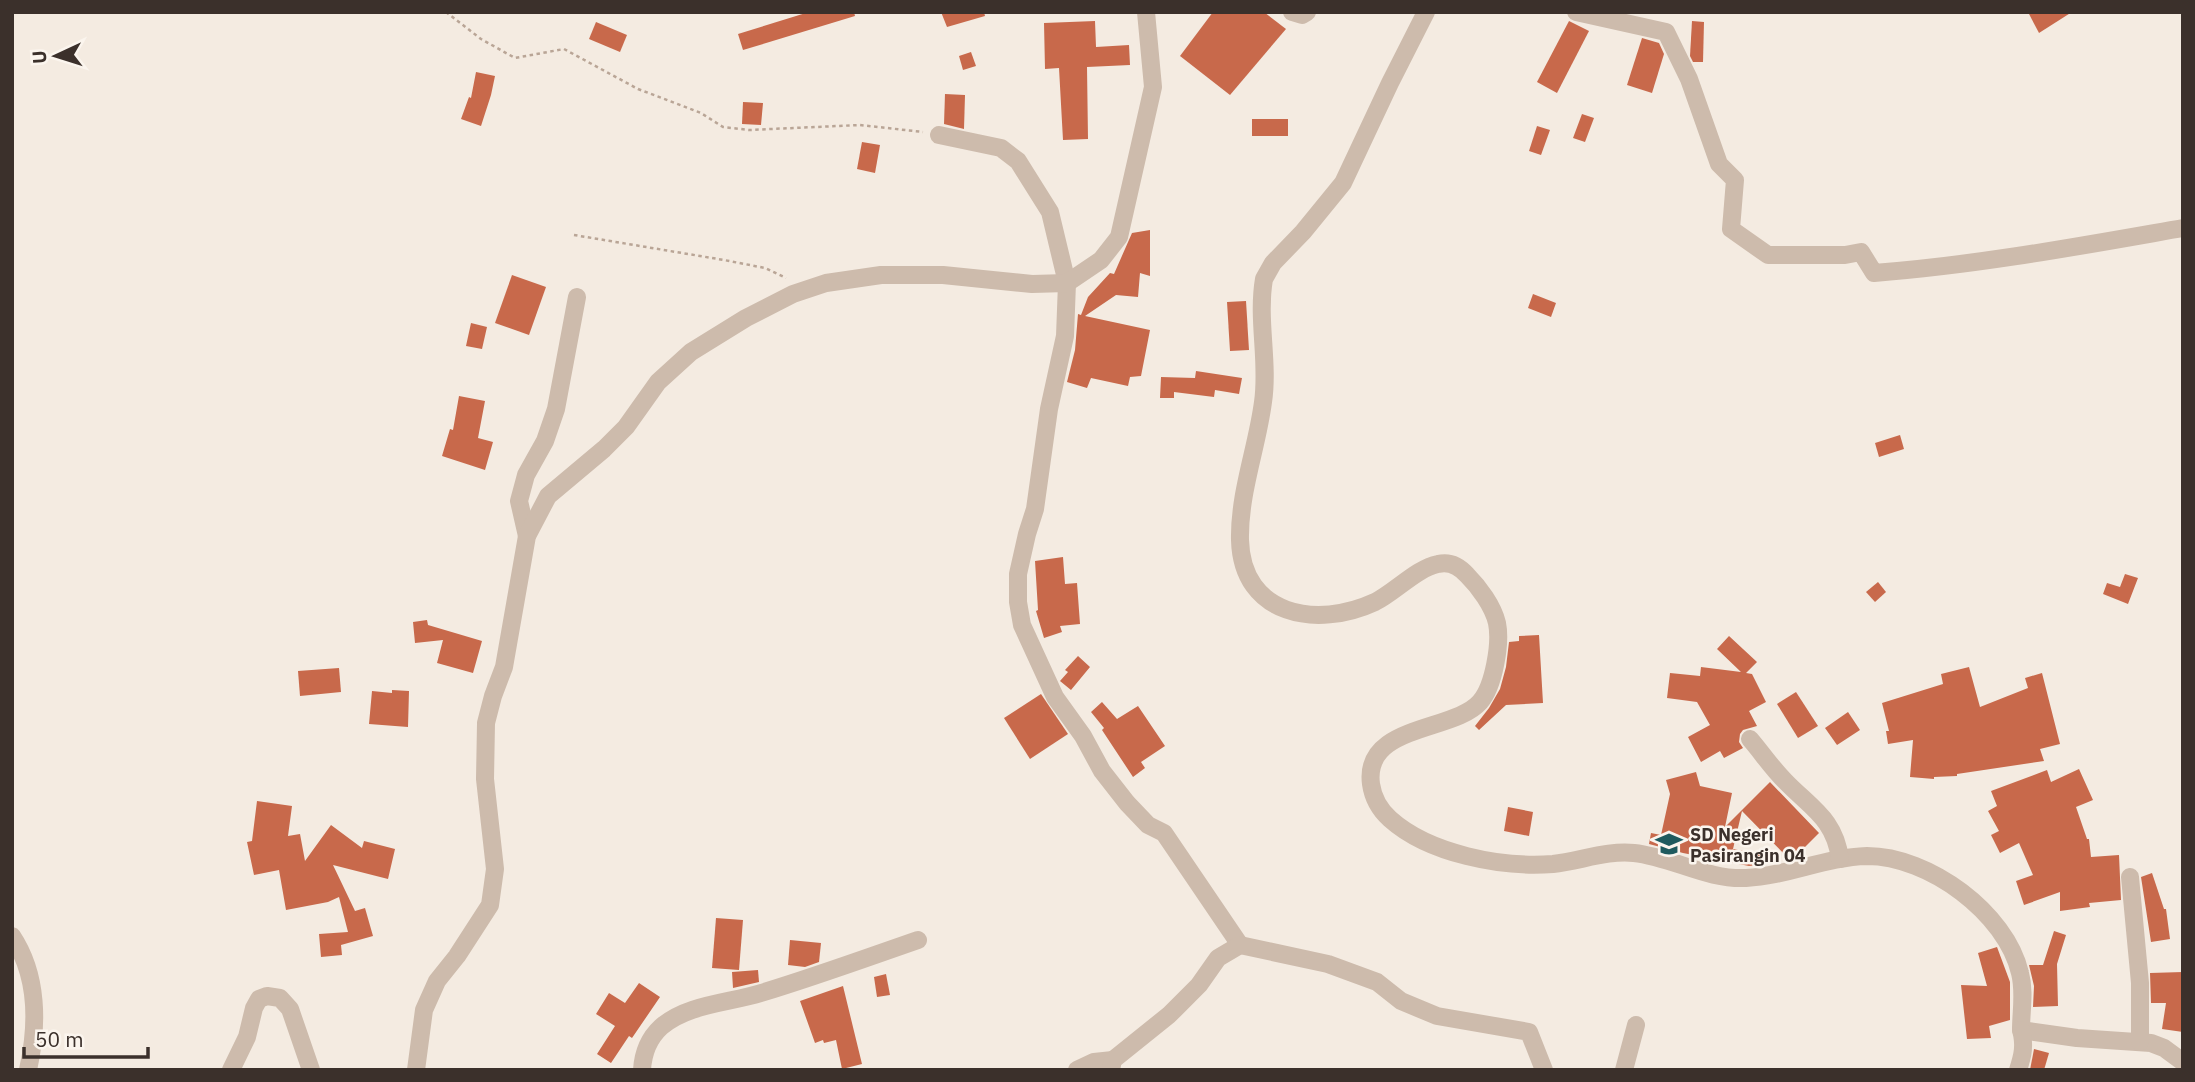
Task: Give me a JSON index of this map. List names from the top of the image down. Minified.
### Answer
{"places":{"school or university":["SD Negeri Pasirangin 04"]},"scale_bar":"50 m","north":"left"}
